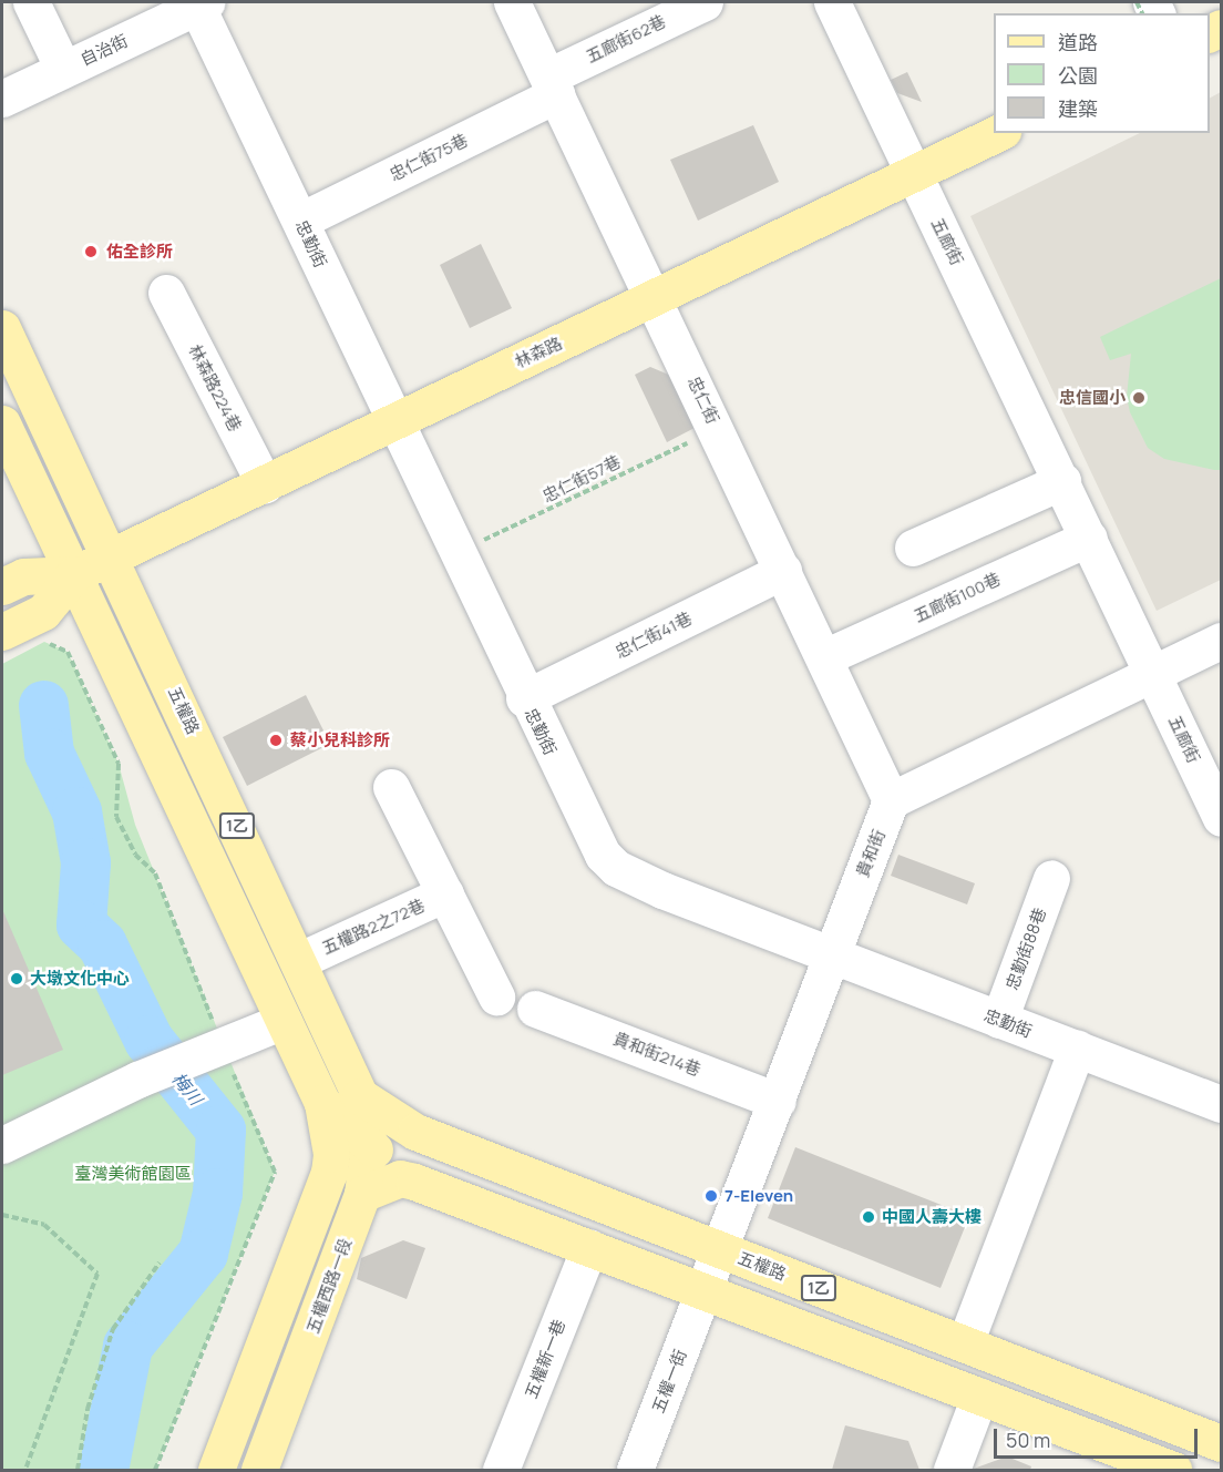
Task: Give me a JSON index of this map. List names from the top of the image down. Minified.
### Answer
{"streets":{"main road":["林森路","五權路","1乙","五權西路一段"],"street":["五廊街62巷","自治街","忠仁街75巷","五廊街","忠勤街","林森路224巷","忠仁街","五廊街100巷","忠仁街41巷","貴和街","五權路2之72巷","忠勤街88巷","貴和街214巷","五權新一巷","五權一街"],"path":["忠仁街57巷"]},"crossings":[["五廊街62巷","忠仁街75巷"],["五廊街62巷","忠仁街"],["自治街","忠勤街"],["忠仁街75巷","忠勤街"],["忠仁街75巷","忠仁街"],["五廊街","林森路"],["五廊街","五廊街100巷"],["忠勤街","林森路"],["忠勤街","忠仁街57巷"],["忠勤街","忠仁街41巷"],["忠勤街","貴和街"],["忠勤街","忠勤街88巷"],["林森路","林森路224巷"],["林森路","忠仁街"],["林森路","五權路"],["林森路","1乙"],["忠仁街","忠仁街57巷"],["忠仁街","五廊街100巷"],["忠仁街","忠仁街41巷"],["忠仁街","貴和街"],["五權路","1乙"],["五權路","貴和街"],["五權路","五權路2之72巷"],["五權路","五權西路一段"],["五權路","五權一街"],["1乙","五權西路一段"],["1乙","五權新一巷"],["1乙","五權一街"],["貴和街","貴和街214巷"],["貴和街","五權一街"]],"water":["梅川"],"parks":["臺灣美術館園區"],"places":["佑全診所","忠信國小","蔡小兒科診所","大墩文化中心","7-Eleven","中國人壽大樓"],"legend":["道路","公園","建築"],"scale_bar":"50 m"}
